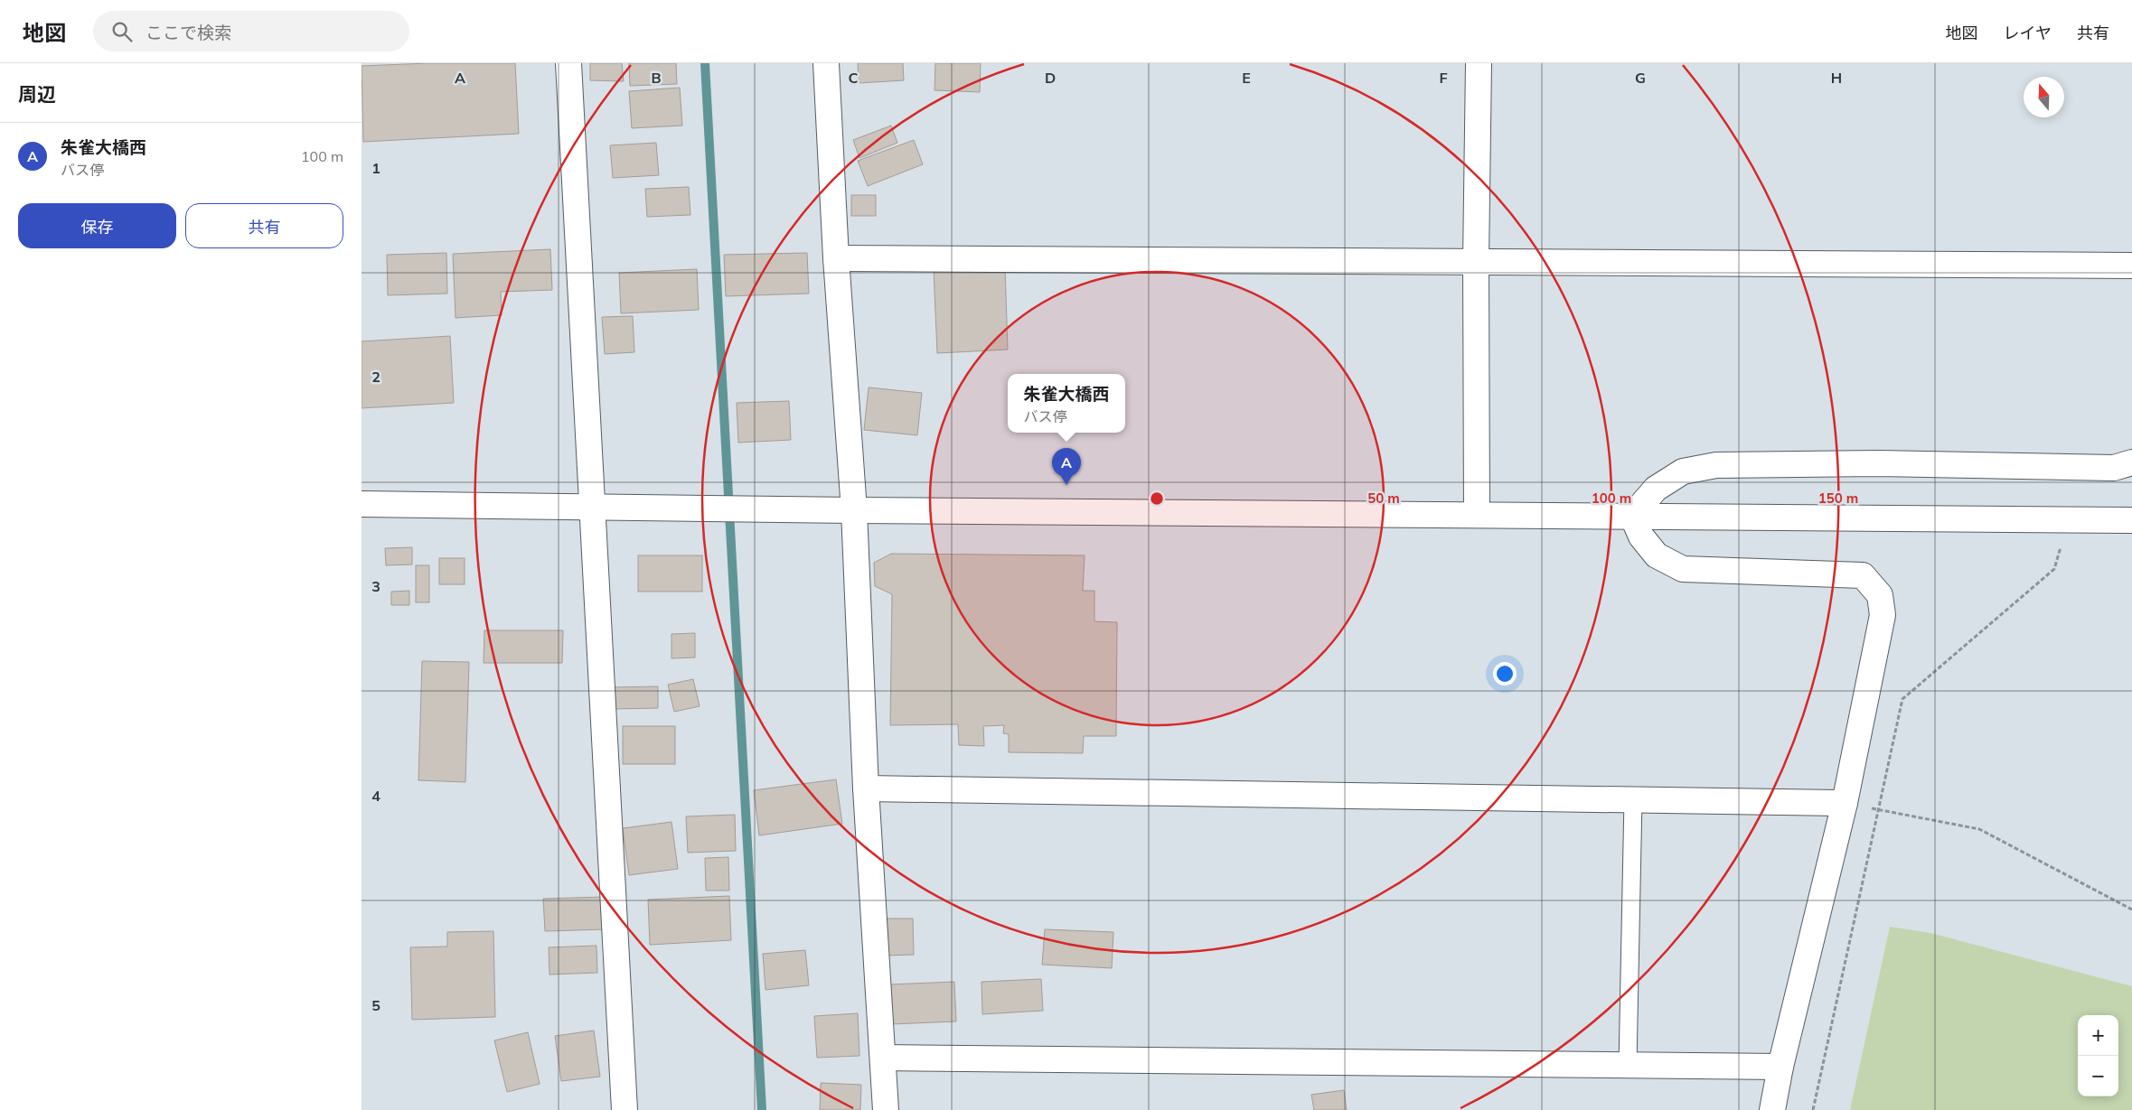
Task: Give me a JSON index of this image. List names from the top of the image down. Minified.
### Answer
{"north":"top","page":{"header":"地図","search":"ここで検索","nav":["地図","レイヤ","共有"],"heading":"周辺","list":[{"mark":"A","name":"朱雀大橋西","note":"バス停","value":"100 m"}],"buttons":["保存","共有"],"popup":["朱雀大橋西","バス停"],"pins":"A","map_buttons":["+","−"]},"grid":{"columns":["A","B","C","D","E","F","G","H"],"rows":["1","2","3","4","5"]},"rings":["50 m","100 m","150 m"]}
